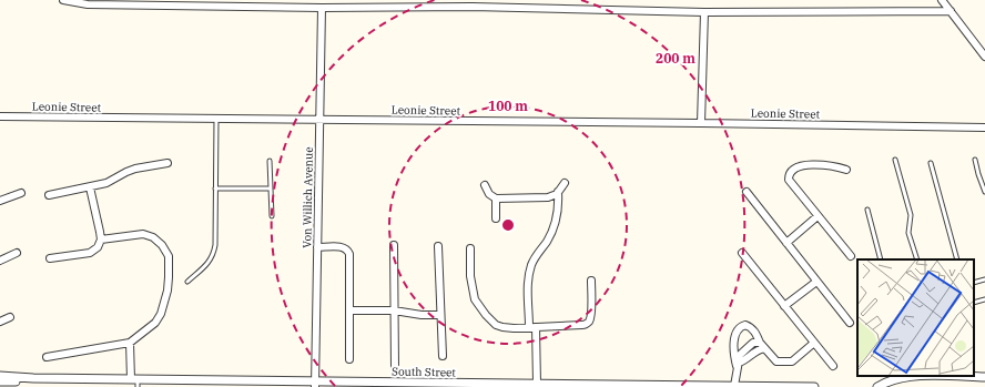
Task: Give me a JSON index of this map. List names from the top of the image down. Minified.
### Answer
{"streets":{"street":["Leonie Street","Von Willich Avenue","South Street"]},"crossings":[["Leonie Street","Von Willich Avenue"],["Von Willich Avenue","South Street"]],"rings":["200 m","100 m"]}
